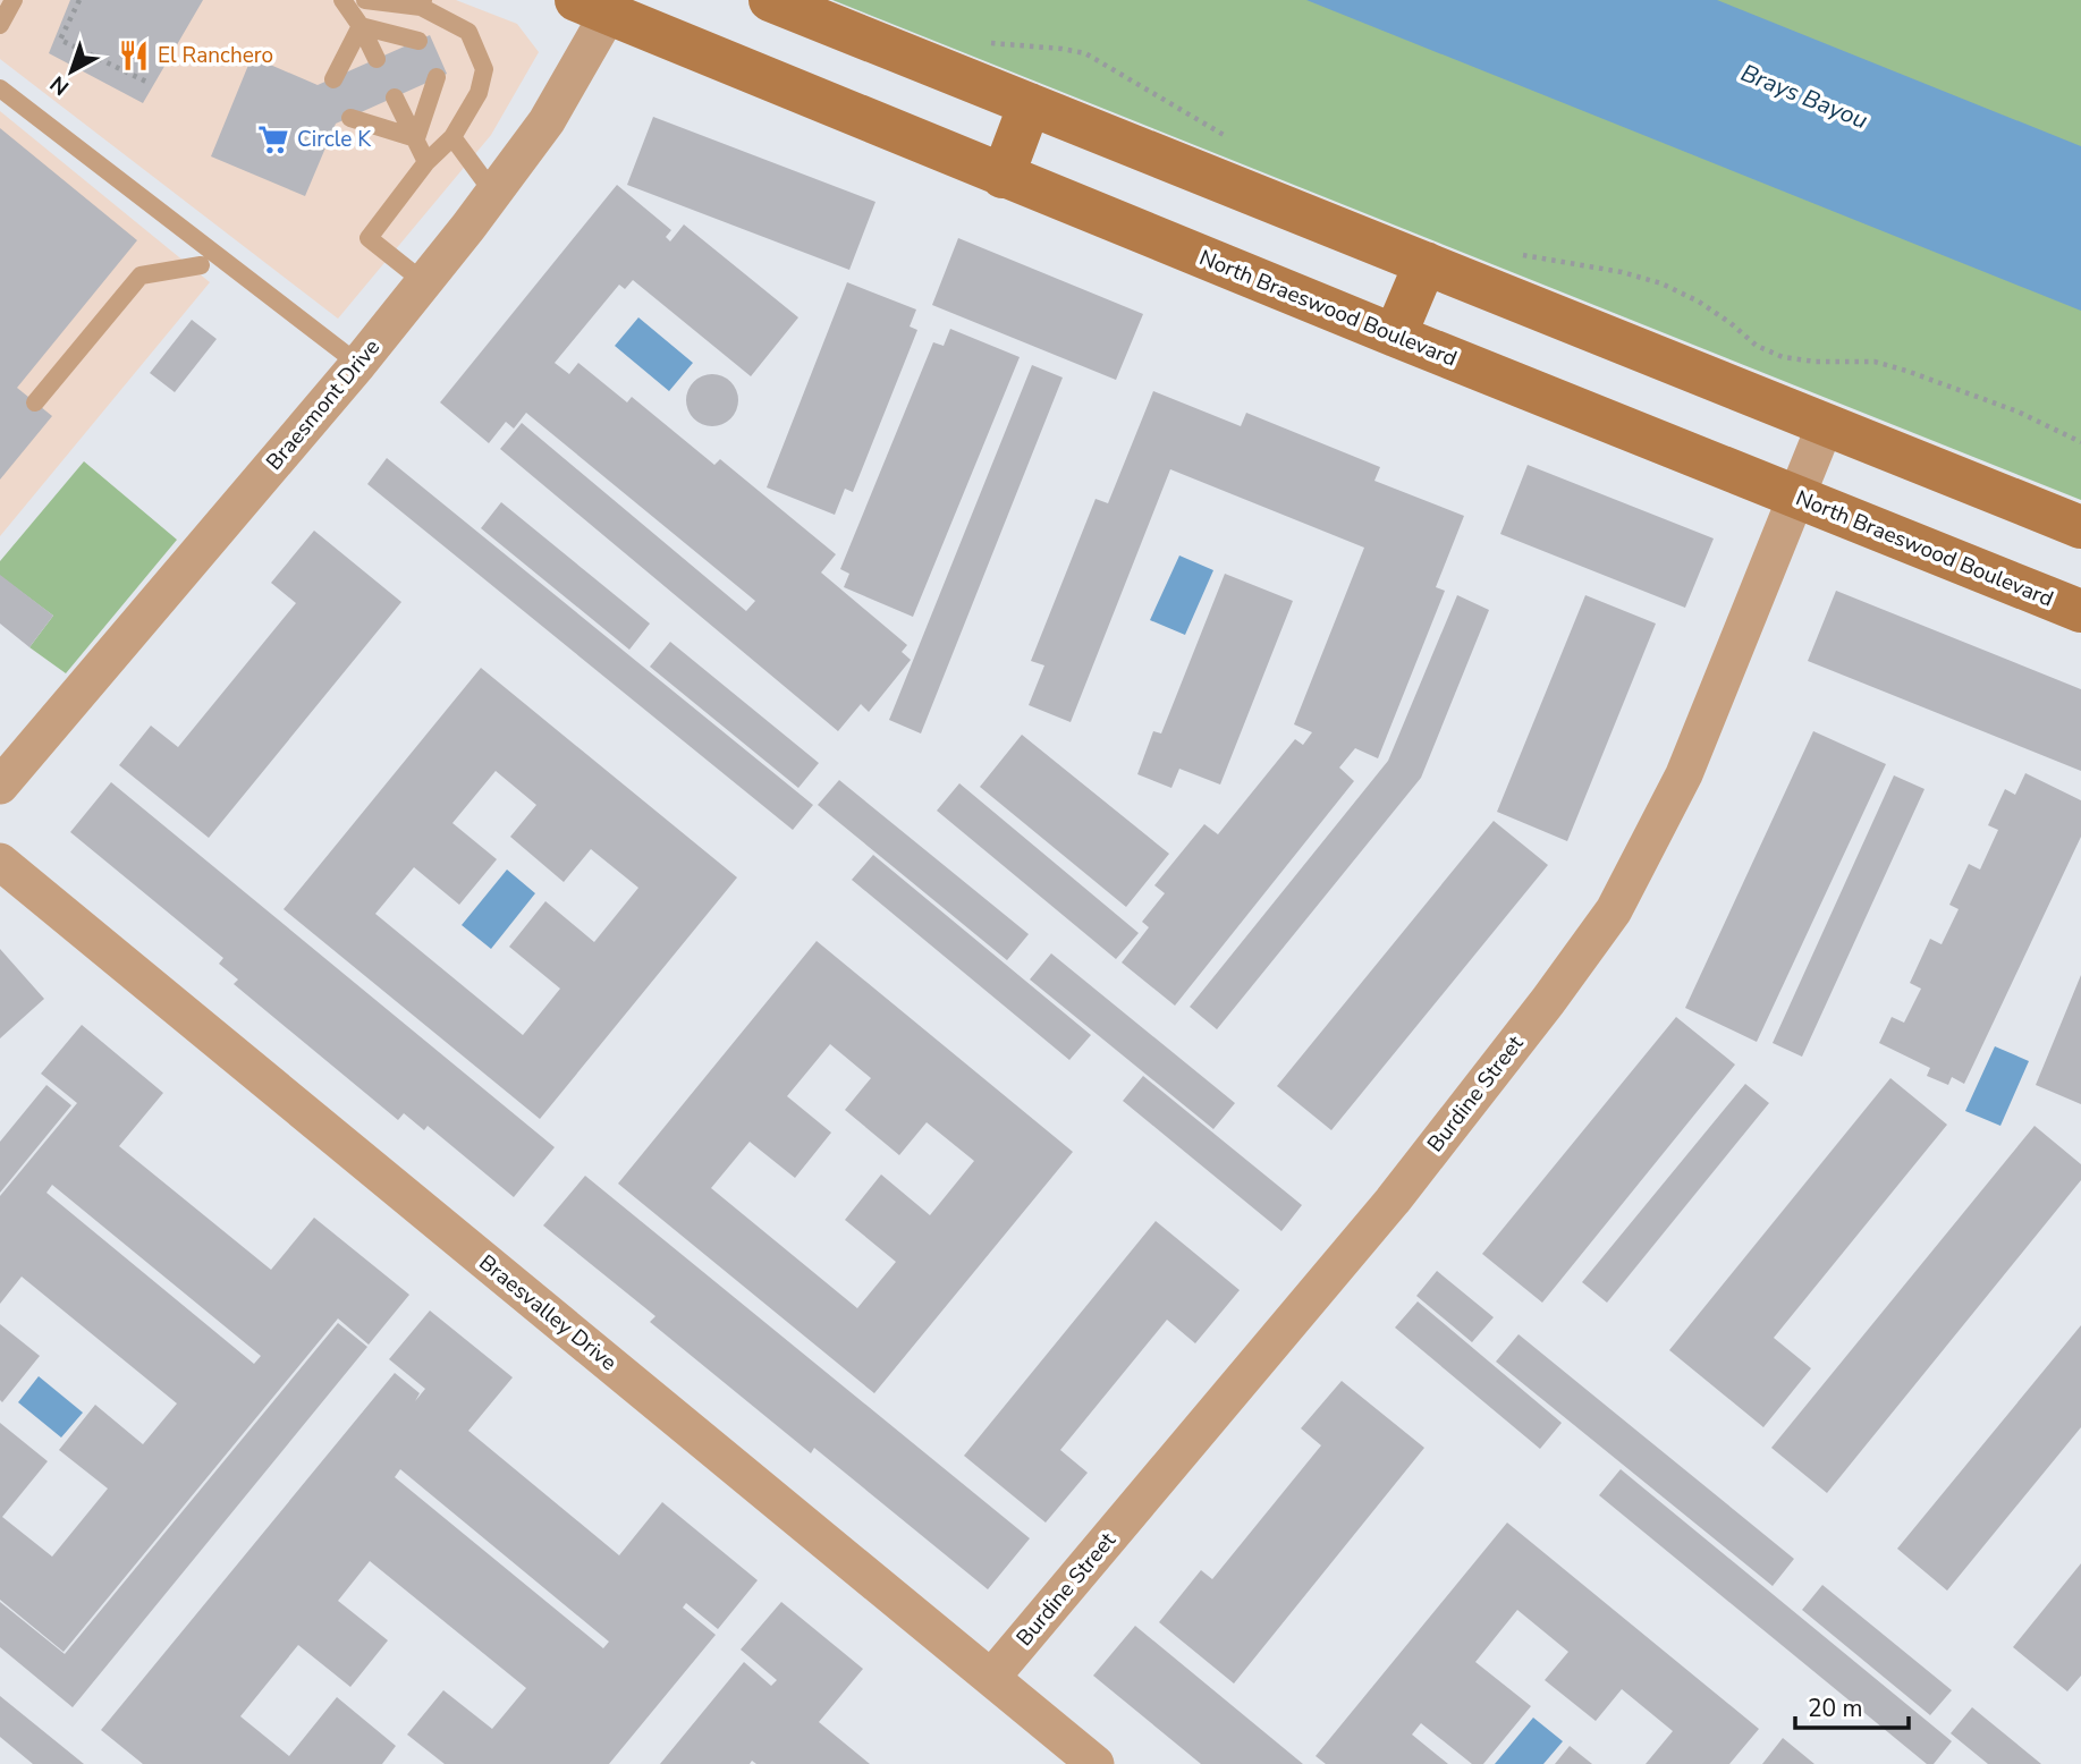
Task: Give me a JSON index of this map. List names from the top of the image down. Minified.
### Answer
{"streets":{"main road":["North Braeswood Boulevard"],"street":["Braesmont Drive","Burdine Street","Braesvalley Drive"]},"crossings":[["North Braeswood Boulevard","Braesmont Drive"],["North Braeswood Boulevard","Burdine Street"],["Burdine Street","Braesvalley Drive"]],"water":["Brays Bayou"],"places":{"restaurant":["El Ranchero"],"supermarket":["Circle K"]},"scale_bar":"20 m","north":"bottom left"}
